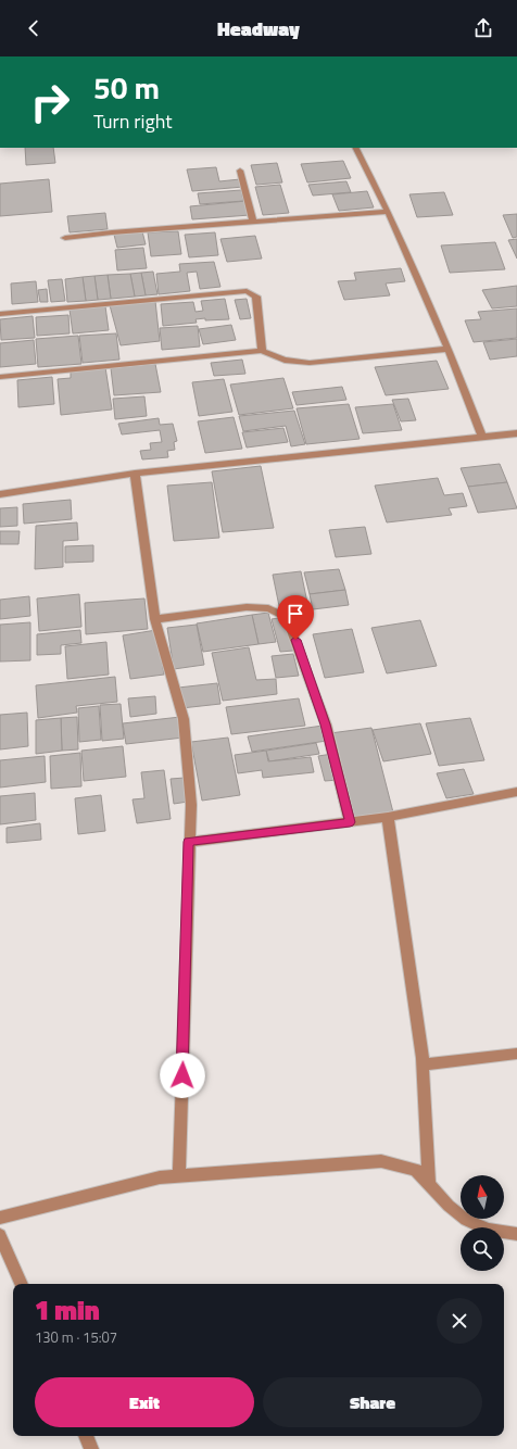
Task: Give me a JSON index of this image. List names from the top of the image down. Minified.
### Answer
{"north":"top","page":{"header":"Headway","turn":["50 m","Turn right"],"heading":["1 min","130 m · 15:07"],"buttons":["Exit","Share"]}}
